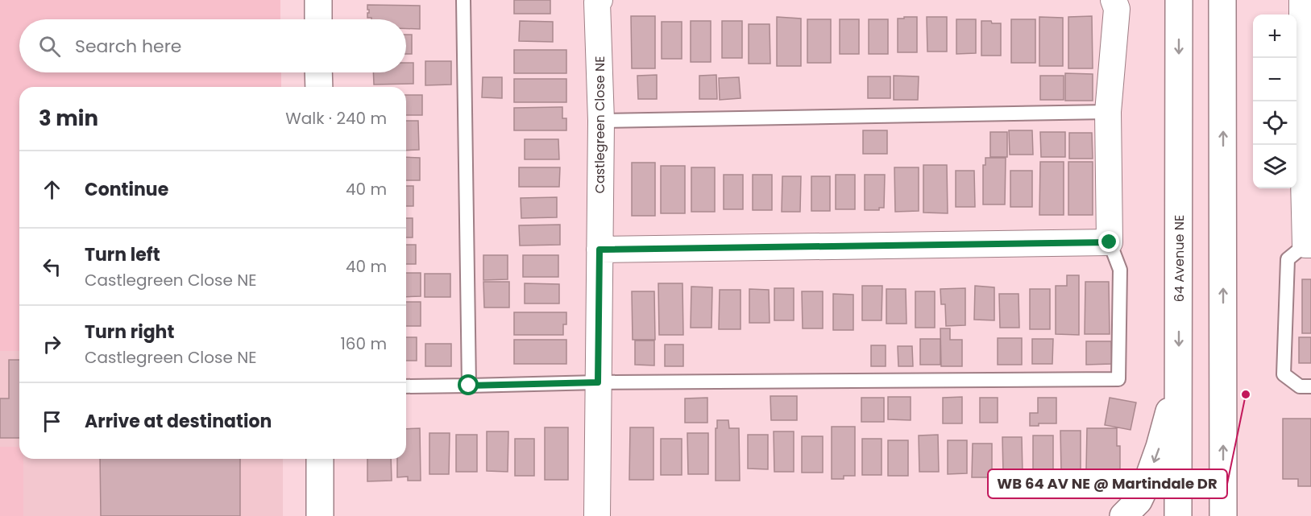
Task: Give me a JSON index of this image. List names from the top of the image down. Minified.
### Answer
{"streets":{"main road":["64 Avenue NE"],"street":["Castlegreen Close NE"]},"places":["WB 64 AV NE @ Martindale DR"],"page":{"map_buttons":["+","−"],"search":"Search here","heading":["3 min","Walk · 240 m"],"list":[["Continue","40 m"],["Turn left","Castlegreen Close NE","40 m"],["Turn right","Castlegreen Close NE","160 m"],"Arrive at destination"]}}
